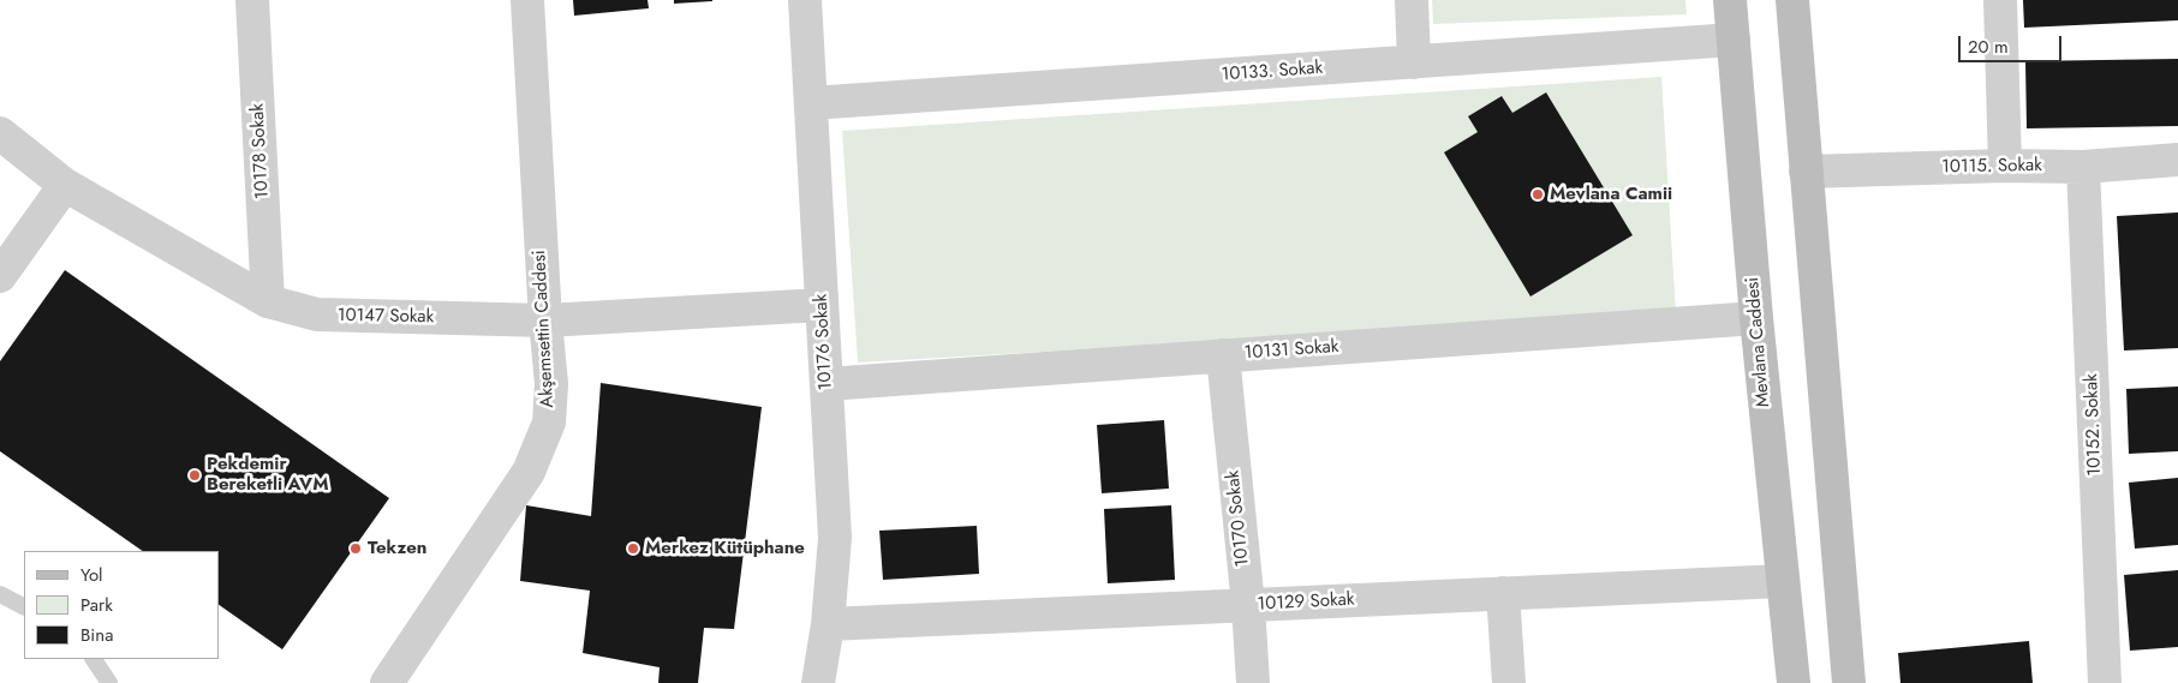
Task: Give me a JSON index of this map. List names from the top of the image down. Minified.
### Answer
{"streets":{"street":["10133. Sokak","10178 Sokak","10115. Sokak","10147 Sokak","Akşemsettin Caddesi","10176 Sokak","Mevlana Caddesi","10131 Sokak","10152. Sokak","10170 Sokak","10129 Sokak"]},"crossings":[["10133. Sokak","10176 Sokak"],["10133. Sokak","Mevlana Caddesi"],["10178 Sokak","10147 Sokak"],["10115. Sokak","10152. Sokak"],["10147 Sokak","Akşemsettin Caddesi"],["10147 Sokak","10176 Sokak"],["10176 Sokak","10131 Sokak"],["10176 Sokak","10129 Sokak"],["Mevlana Caddesi","10131 Sokak"],["Mevlana Caddesi","10129 Sokak"],["10131 Sokak","10170 Sokak"],["10170 Sokak","10129 Sokak"]],"places":["Mevlana Camii","Pekdemir Bereketli AVM","Tekzen","Merkez Kütüphane"],"legend":["Yol","Park","Bina"],"scale_bar":"20 m"}
